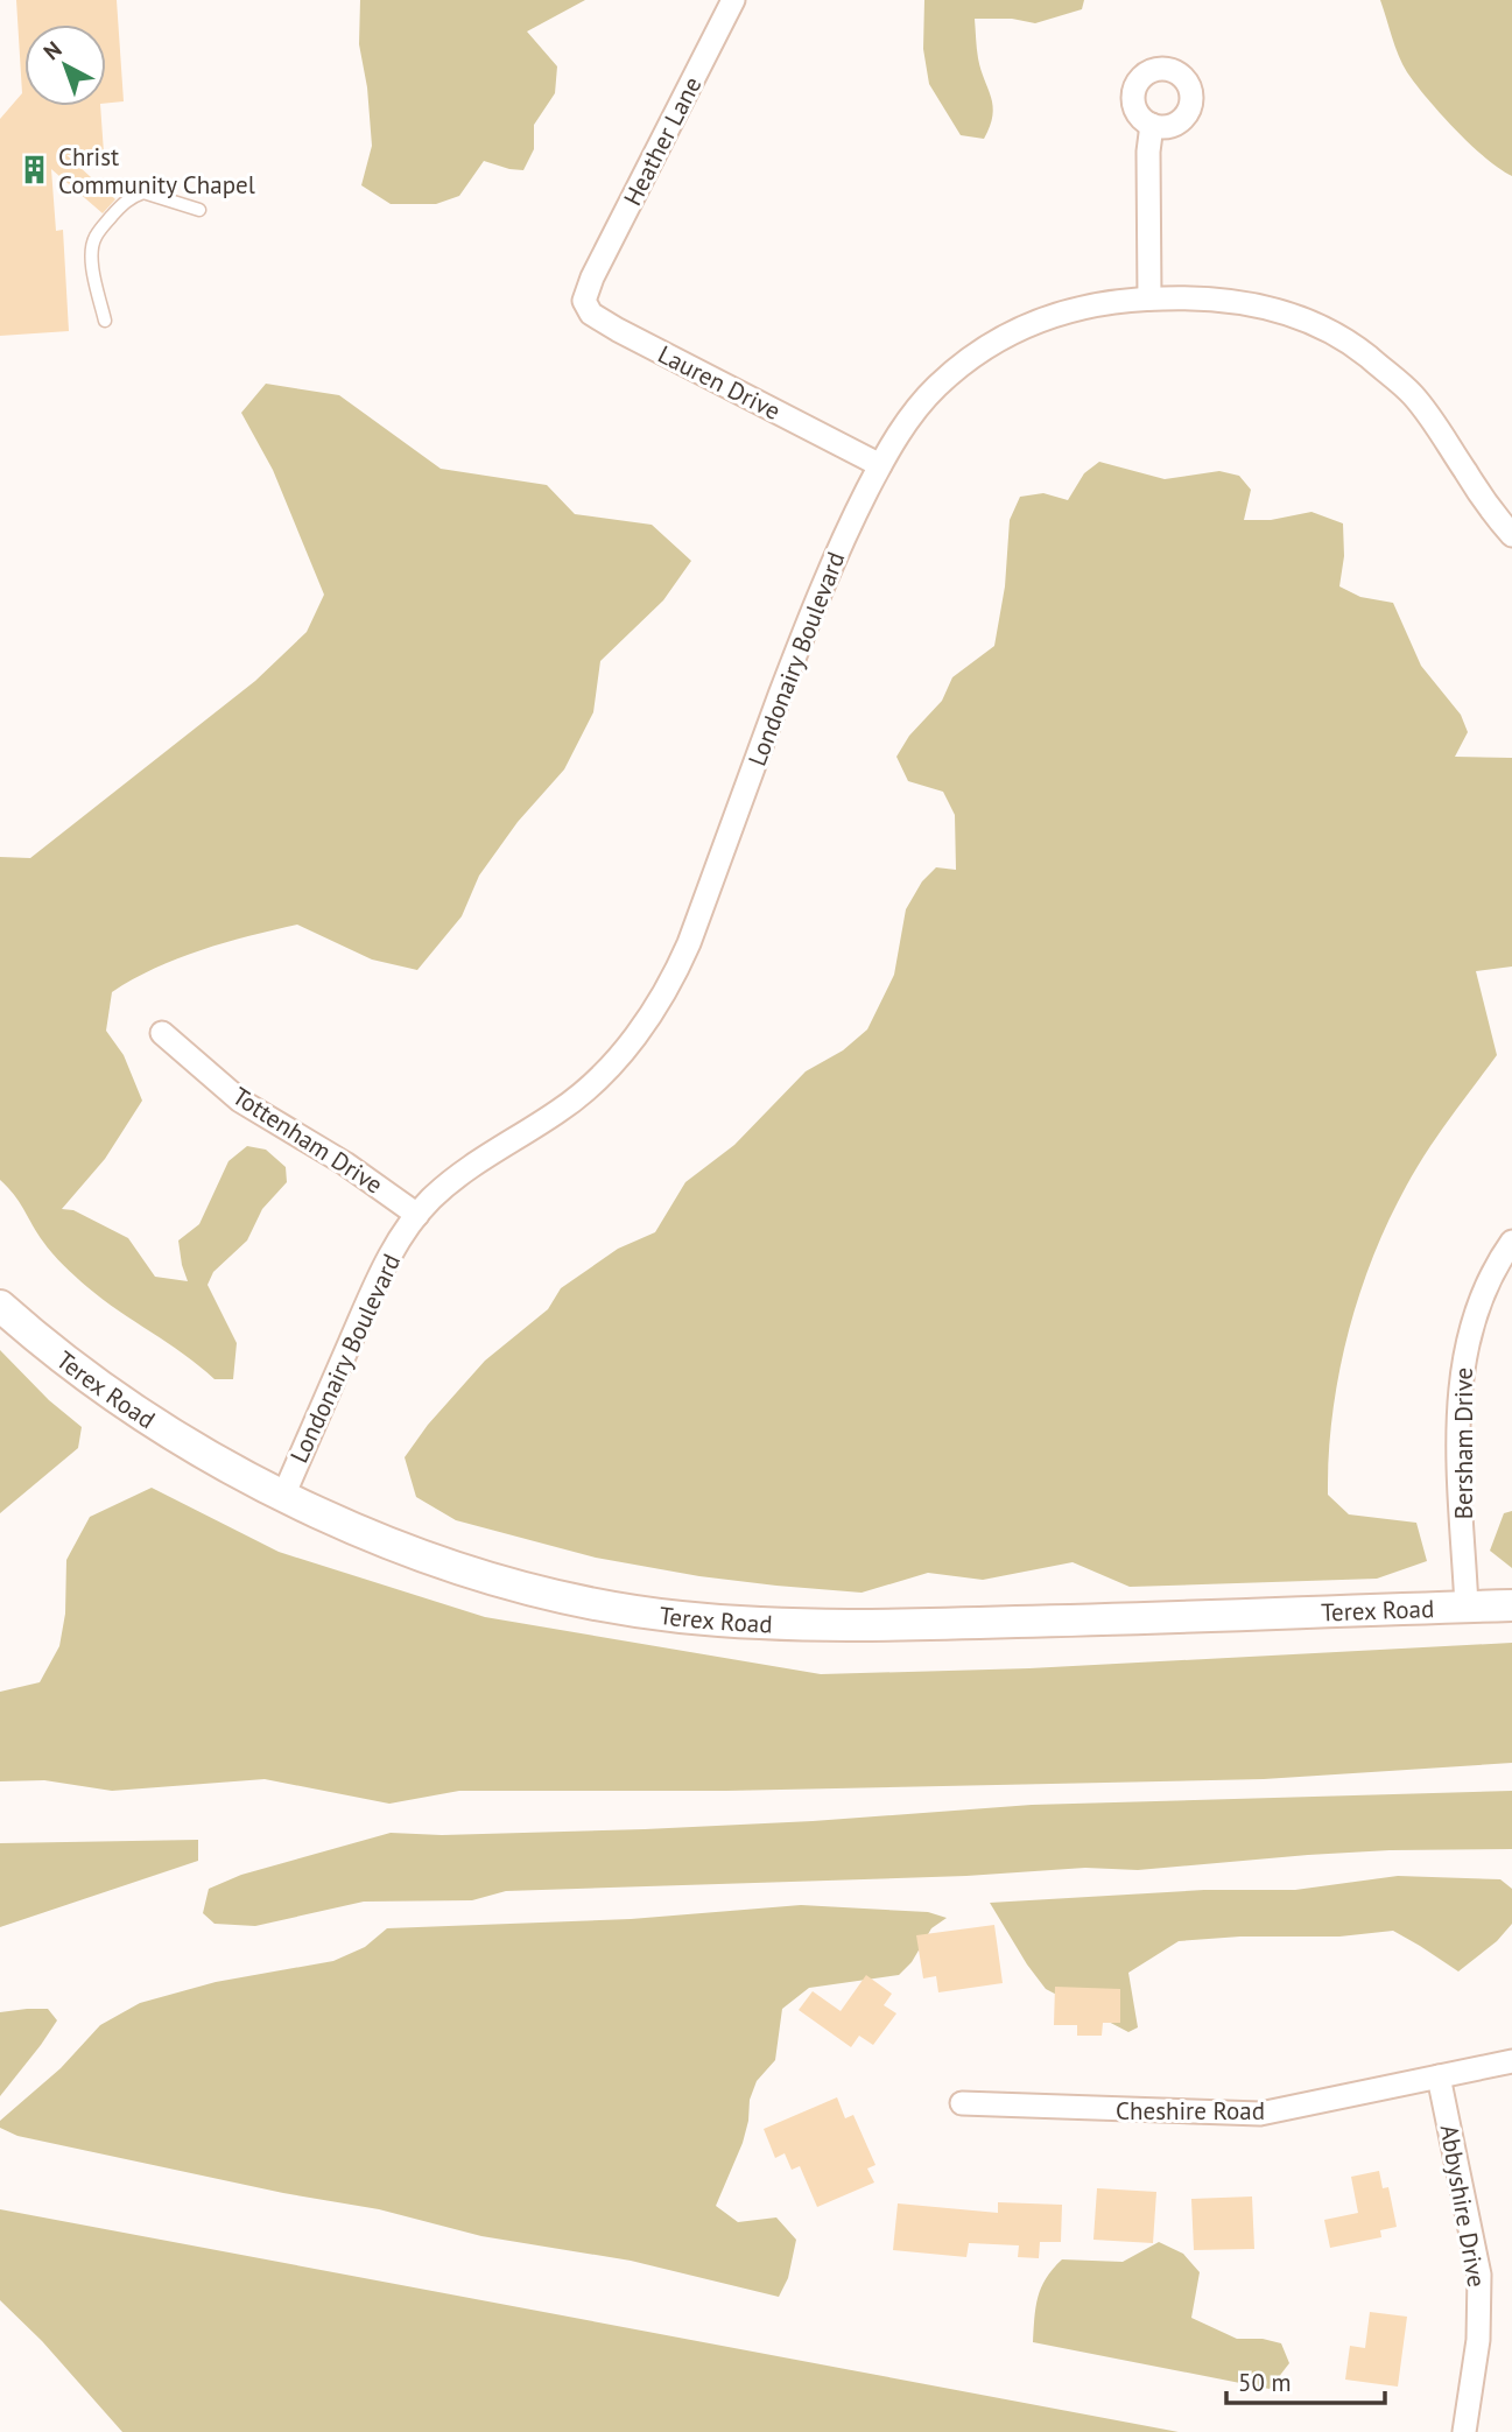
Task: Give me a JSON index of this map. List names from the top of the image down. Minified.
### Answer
{"streets":{"main road":["Terex Road"],"street":["Heather Lane","Lauren Drive","Londonairy Boulevard","Tottenham Drive","Bersham Drive","Cheshire Road","Abbyshire Drive"]},"crossings":[["Heather Lane","Lauren Drive"],["Lauren Drive","Londonairy Boulevard"],["Londonairy Boulevard","Tottenham Drive"],["Londonairy Boulevard","Terex Road"],["Terex Road","Bersham Drive"],["Cheshire Road","Abbyshire Drive"]],"places":{"building":["Christ Community Chapel"]},"scale_bar":"50 m","north":"top left"}
